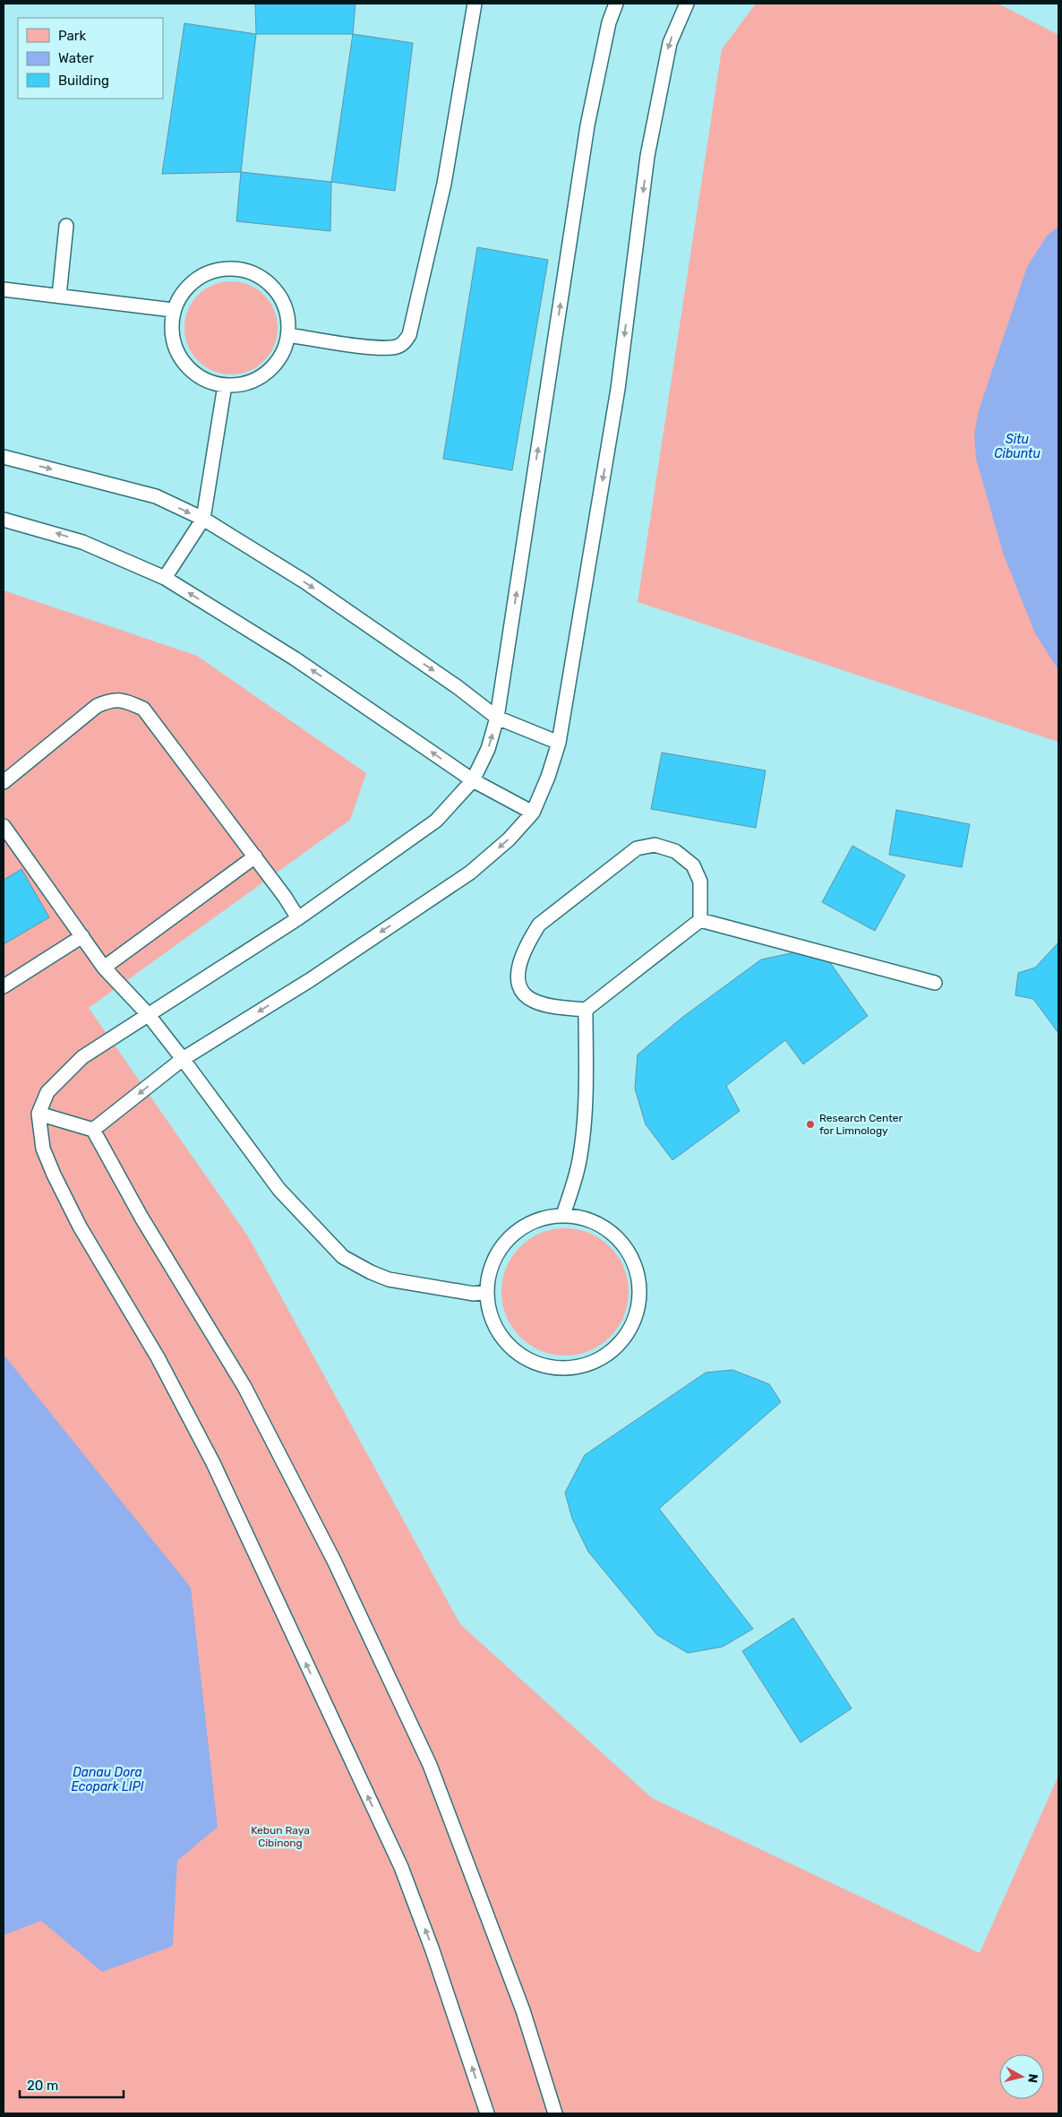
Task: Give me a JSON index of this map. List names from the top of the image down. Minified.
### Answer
{"water":["Situ Cibuntu","Danau Dora Ecopark LIPI"],"parks":["Kebun Raya Cibinong"],"places":["Research Center for Limnology"],"legend":["Park","Water","Building"],"scale_bar":"20 m","north":"right"}
